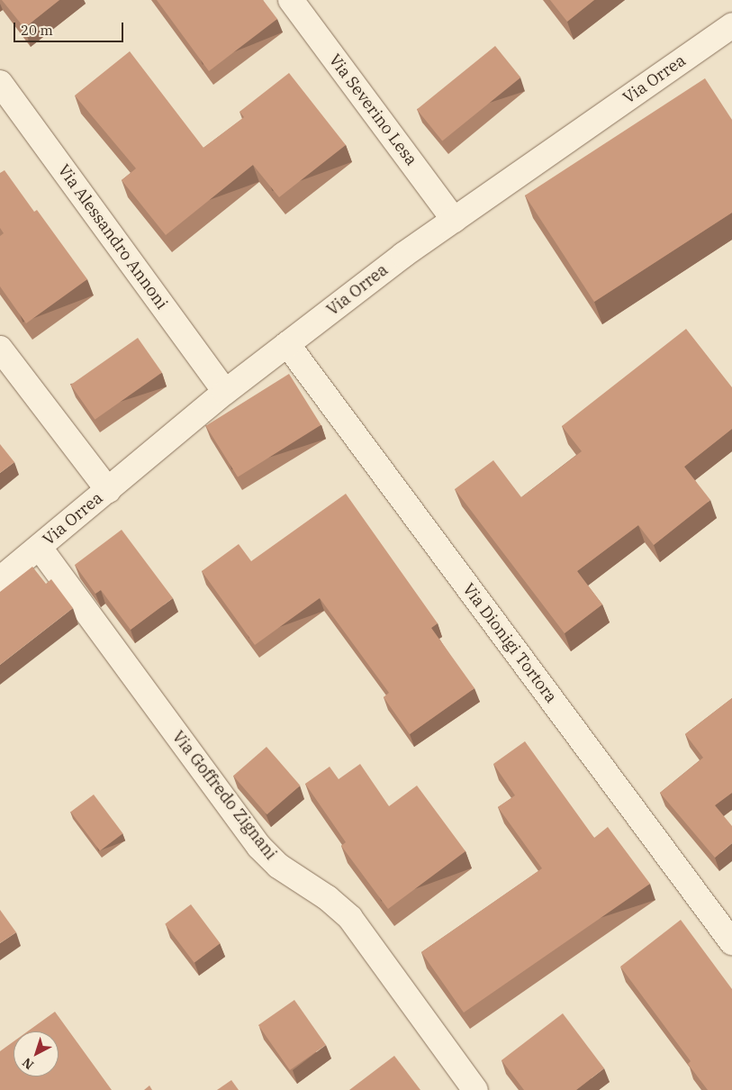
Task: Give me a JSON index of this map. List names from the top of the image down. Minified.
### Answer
{"streets":{"street":["Via Orrea","Via Severino Lesa","Via Alessandro Annoni","Via Dionigi Tortora","Via Goffredo Zignani"]},"crossings":[["Via Orrea","Via Severino Lesa"],["Via Orrea","Via Alessandro Annoni"],["Via Orrea","Via Dionigi Tortora"],["Via Orrea","Via Goffredo Zignani"]],"scale_bar":"20 m","north":"bottom left"}
